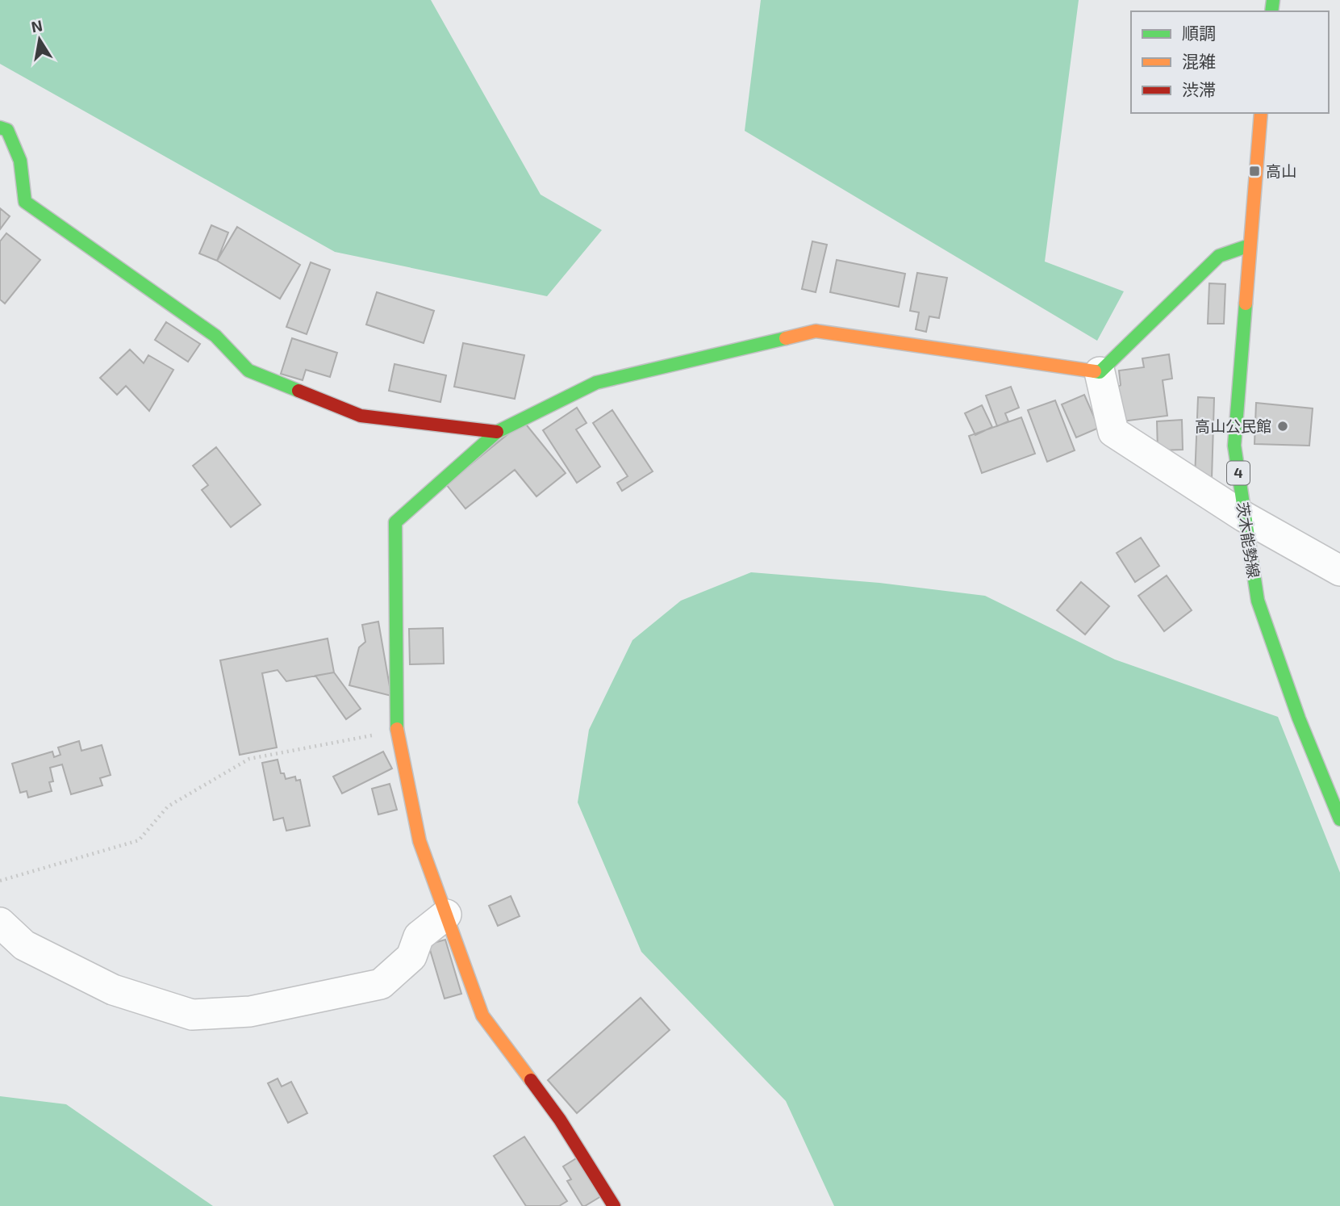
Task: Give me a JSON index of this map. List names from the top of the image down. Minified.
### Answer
{"streets":{"street":["4","茨木能勢線"]},"places":{"transit":["高山"],"other":["高山公民館"]},"legend":["順調","混雑","渋滞"],"north":"top"}
